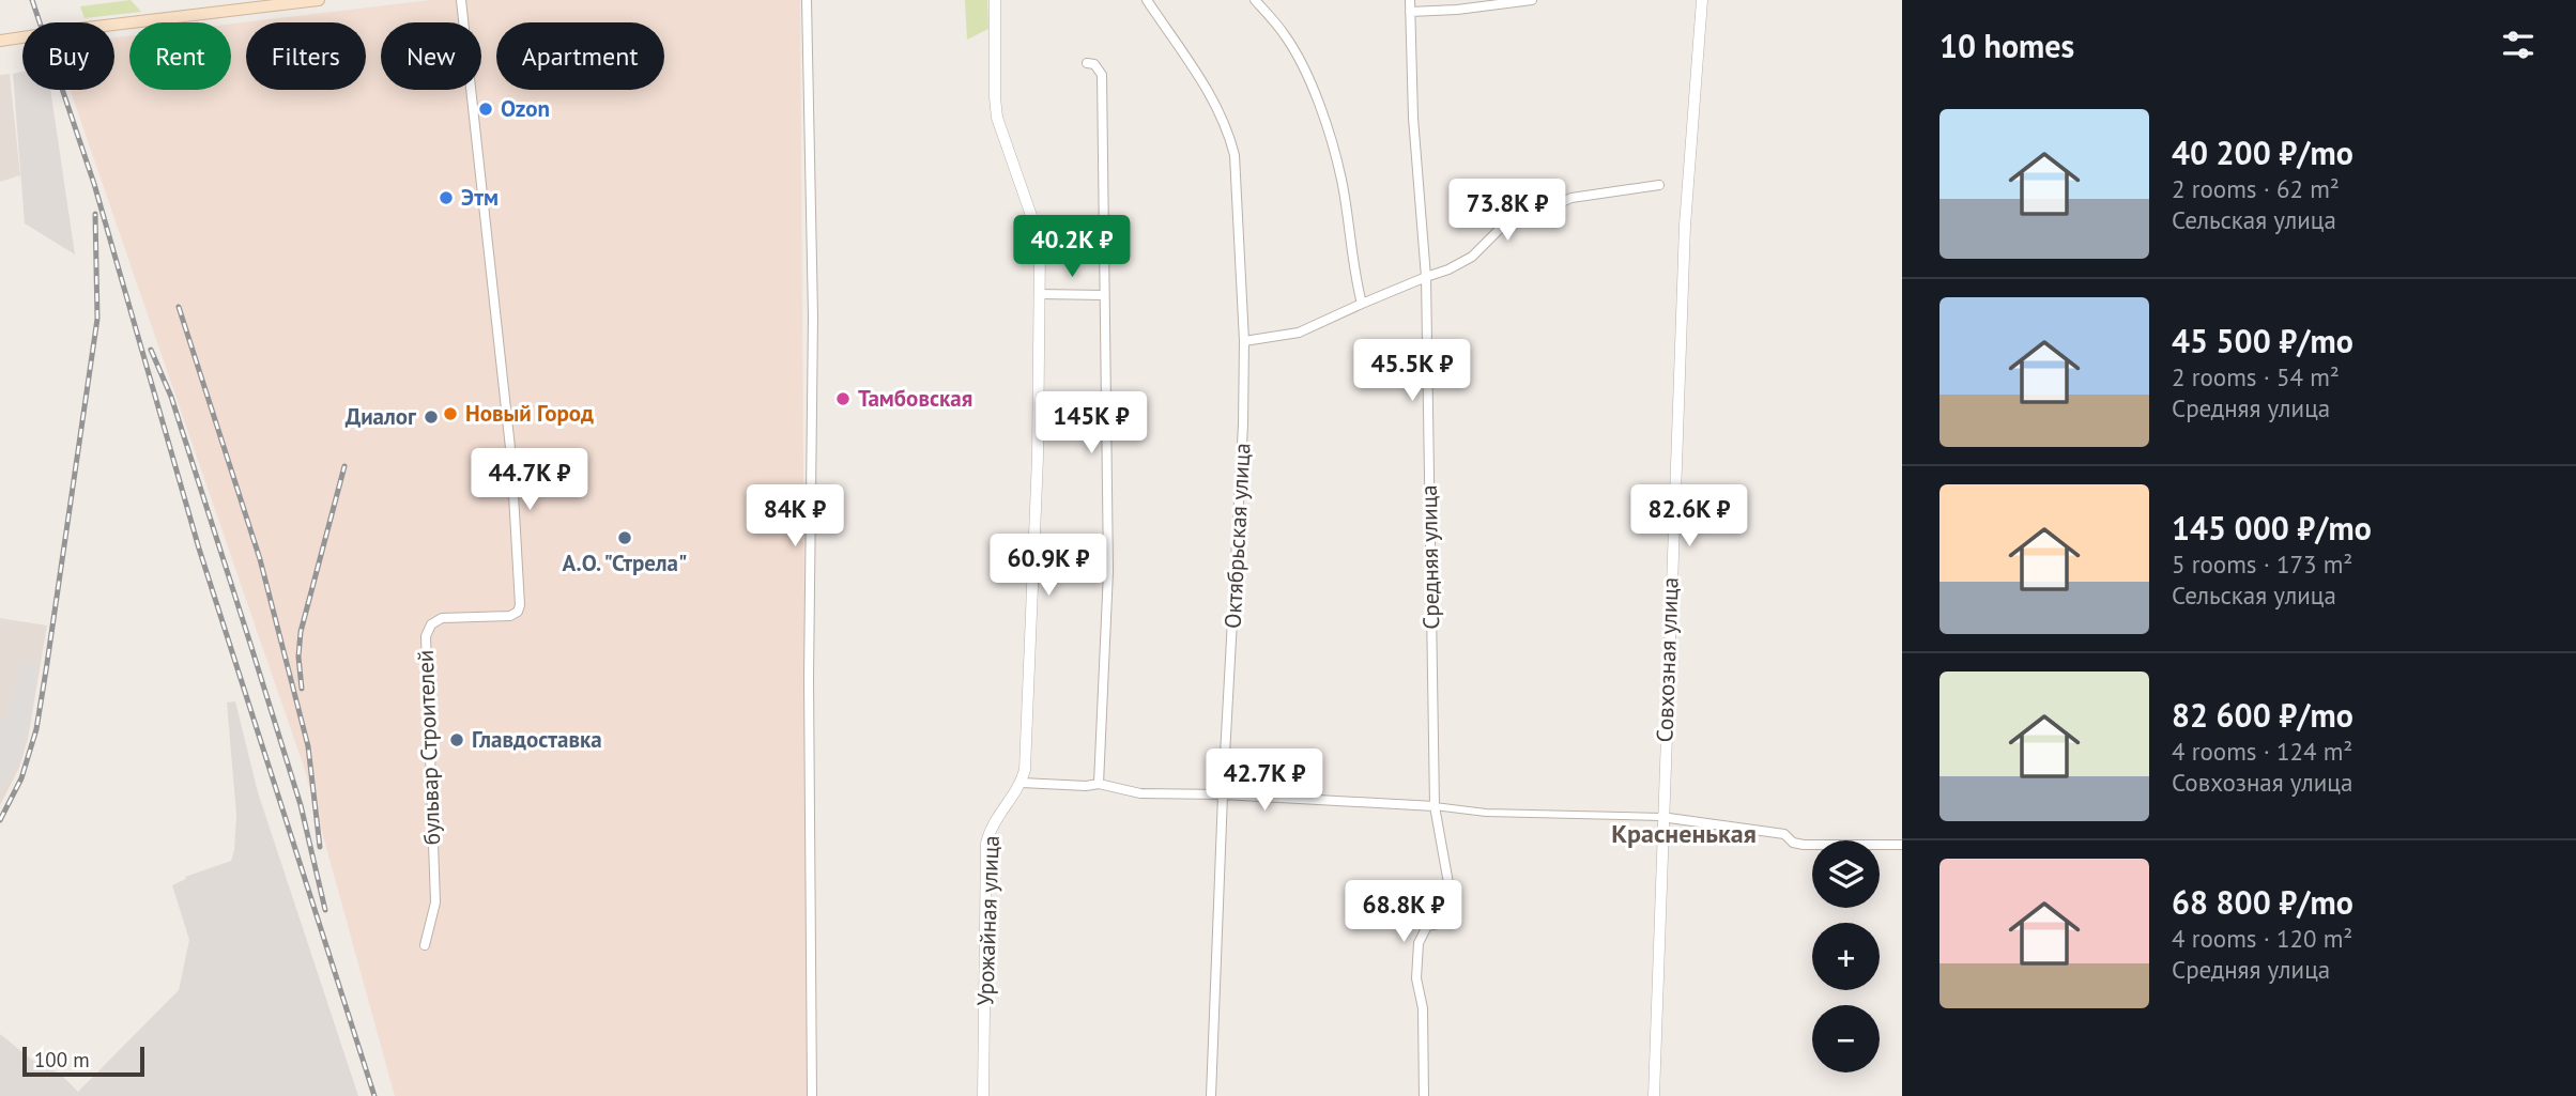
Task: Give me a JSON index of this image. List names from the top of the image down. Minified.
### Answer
{"streets":{"street":["Октябрьская улица","Средняя улица","Совхозная улица","бульвар Строителей","Урожайная улица"]},"districts":["Красненькая"],"places":["Ozon","Этм","Тамбовская","Новый Город","Диалог","А.О. \"Стрела\"","Главдоставка"],"scale_bar":"100 m","page":{"heading":"10 homes","chip":["Buy","Rent","Filters","New","Apartment"],"list":[{"name":"40 200 ₽/mo","note":"2 rooms · 62 m² · Сельская улица"},{"name":"45 500 ₽/mo","note":"2 rooms · 54 m² · Средняя улица"},{"name":"145 000 ₽/mo","note":"5 rooms · 173 m² · Сельская улица"},{"name":"82 600 ₽/mo","note":"4 rooms · 124 m² · Совхозная улица"},{"name":"68 800 ₽/mo","note":"4 rooms · 120 m² · Средняя улица"}],"price":["73.8K ₽","40.2K ₽","45.5K ₽","145K ₽","44.7K ₽","84K ₽","82.6K ₽","60.9K ₽","42.7K ₽","68.8K ₽"],"map_buttons":["+","−"],"scale":"100 m"}}
